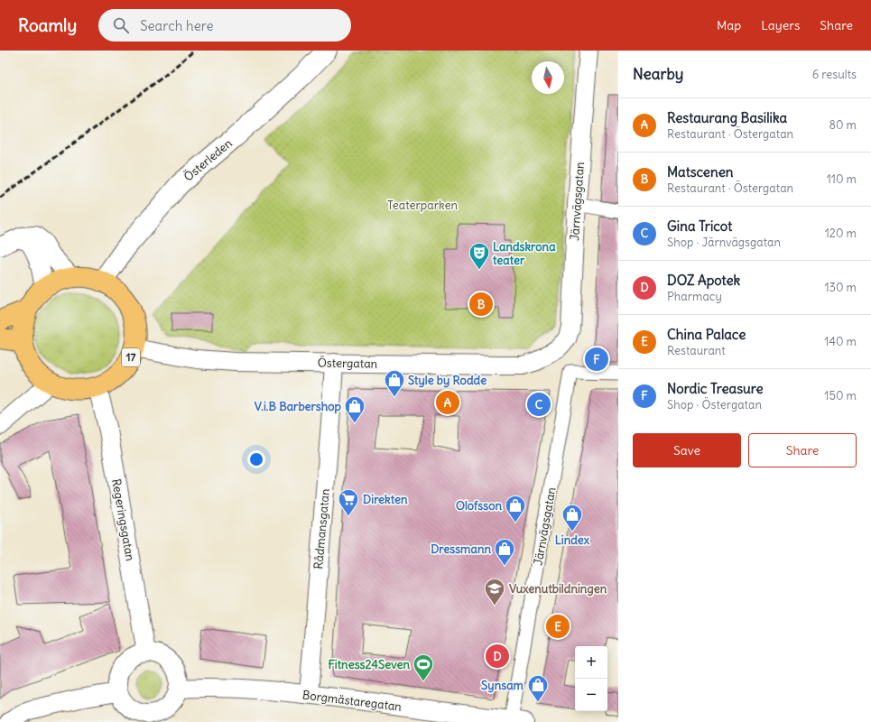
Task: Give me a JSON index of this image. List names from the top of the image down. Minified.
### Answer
{"streets":{"main road":["17"],"street":["Österleden","Järnvägsgatan","Östergatan","Regeringsgatan","Rådmansgatan","Borgmästaregatan"]},"crossings":[["Österleden","17"],["Österleden","Östergatan"],["Österleden","Regeringsgatan"],["Järnvägsgatan","Östergatan"],["Järnvägsgatan","Borgmästaregatan"],["17","Östergatan"],["17","Regeringsgatan"],["Östergatan","Regeringsgatan"],["Östergatan","Rådmansgatan"],["Regeringsgatan","Borgmästaregatan"],["Rådmansgatan","Borgmästaregatan"]],"parks":["Teaterparken"],"places":{"theatre":["Landskrona teater"],"shop":["Style by Rodde","V.i.B Barbershop","Olofsson","Lindex","Dressmann","Synsam"],"supermarket":["Direkten"],"school or university":["Vuxenutbildningen"],"sports":["Fitness24Seven"]},"north":"bottom","page":{"header":"Roamly","search":"Search here","nav":["Map","Layers","Share"],"heading":["Nearby","6 results"],"list":[{"mark":"A","name":"Restaurang Basilika","note":"Restaurant · Östergatan","value":"80 m"},{"mark":"B","name":"Matscenen","note":"Restaurant · Östergatan","value":"110 m"},{"mark":"C","name":"Gina Tricot","note":"Shop · Järnvägsgatan","value":"120 m"},{"mark":"D","name":"DOZ Apotek","note":"Pharmacy","value":"130 m"},{"mark":"E","name":"China Palace","note":"Restaurant","value":"140 m"},{"mark":"F","name":"Nordic Treasure","note":"Shop · Östergatan","value":"150 m"}],"pins":["B","F","A","C","E","D"],"buttons":["Save","Share"],"map_buttons":["+","−"]}}
